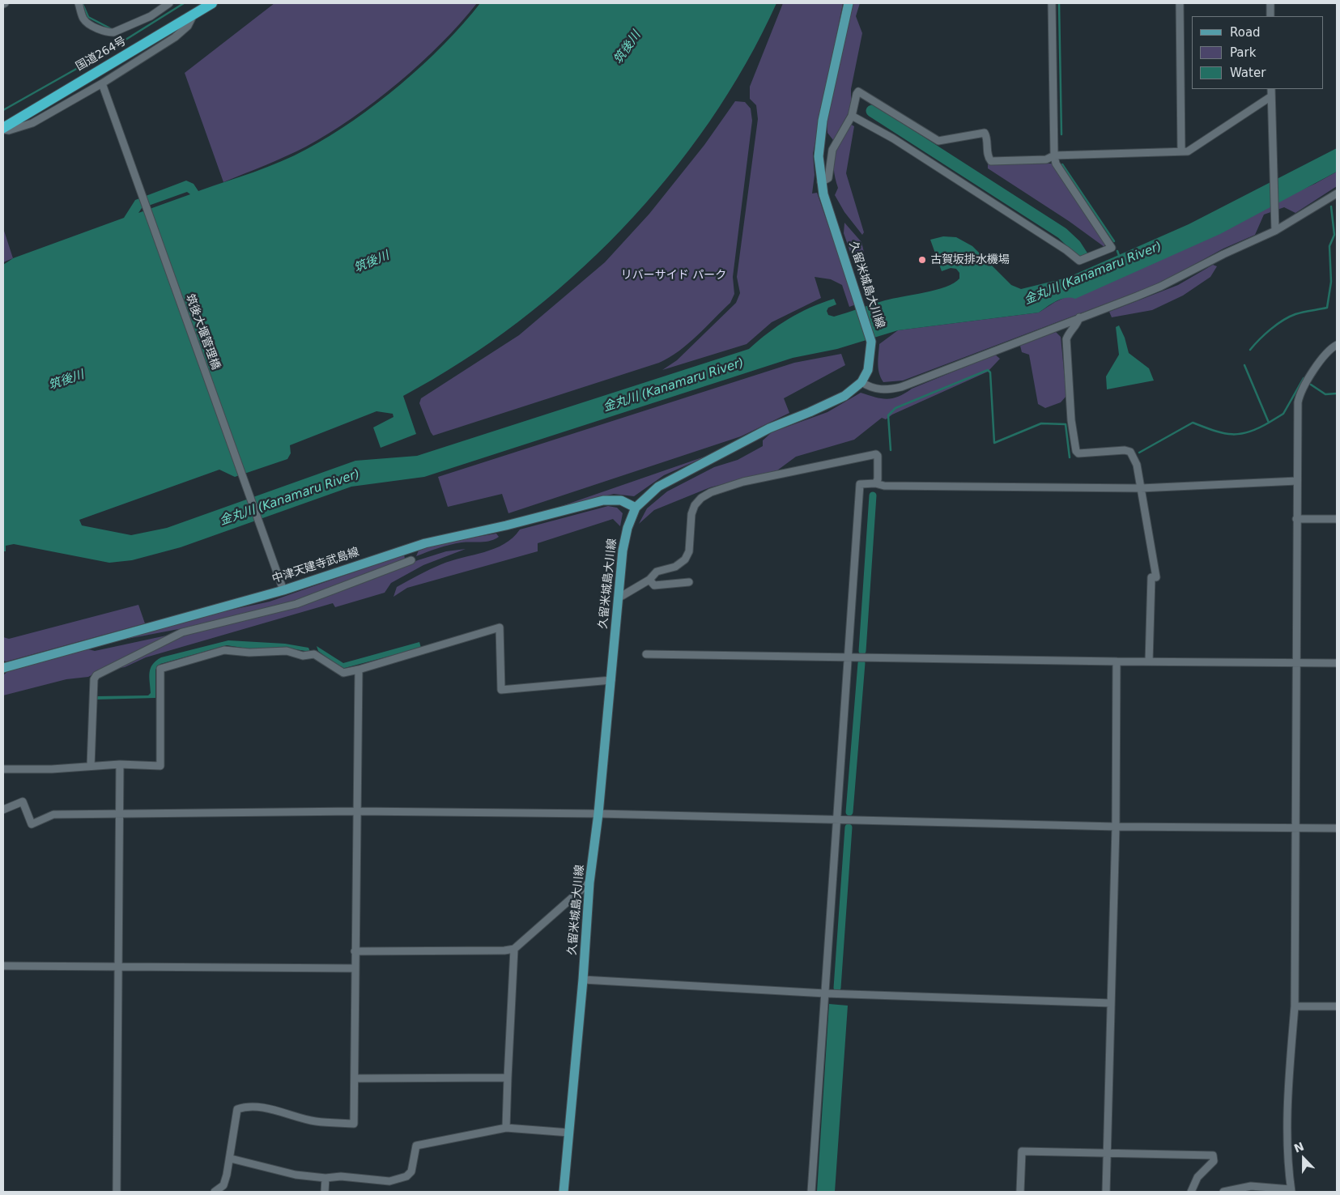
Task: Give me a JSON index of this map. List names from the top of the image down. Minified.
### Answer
{"streets":{"highway":["国道264号"],"main road":["久留米城島大川線","中津天建寺武島線"],"street":["筑後大堰管理橋"]},"crossings":[["久留米城島大川線","中津天建寺武島線"],["筑後大堰管理橋","中津天建寺武島線"]],"water":["筑後川","金丸川 (Kanamaru River)"],"parks":["リバーサイド パーク"],"places":["古賀坂排水機場"],"legend":["Road","Park","Water"],"north":"top"}
